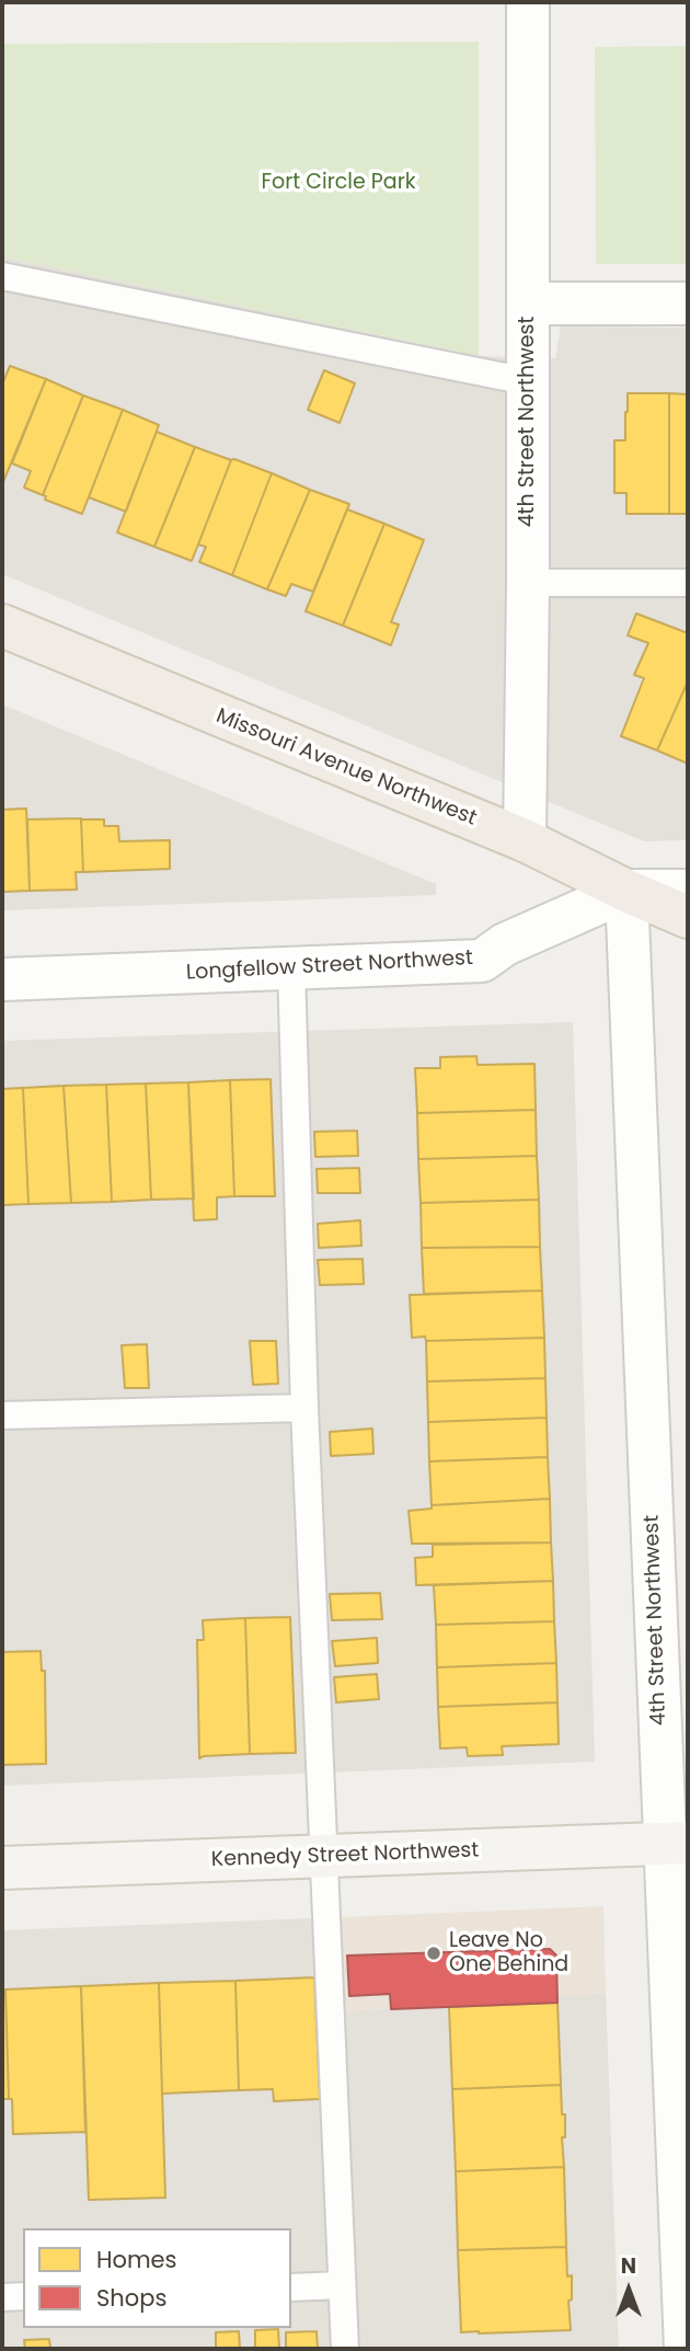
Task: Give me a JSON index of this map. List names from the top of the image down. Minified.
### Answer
{"streets":{"main road":["Missouri Avenue Northwest"],"street":["4th Street Northwest","Longfellow Street Northwest","Kennedy Street Northwest"]},"crossings":[["4th Street Northwest","Missouri Avenue Northwest"],["4th Street Northwest","Longfellow Street Northwest"],["4th Street Northwest","Kennedy Street Northwest"],["Missouri Avenue Northwest","Longfellow Street Northwest"]],"parks":["Fort Circle Park"],"places":["Leave No One Behind"],"legend":["Homes","Shops"],"north":"top"}
